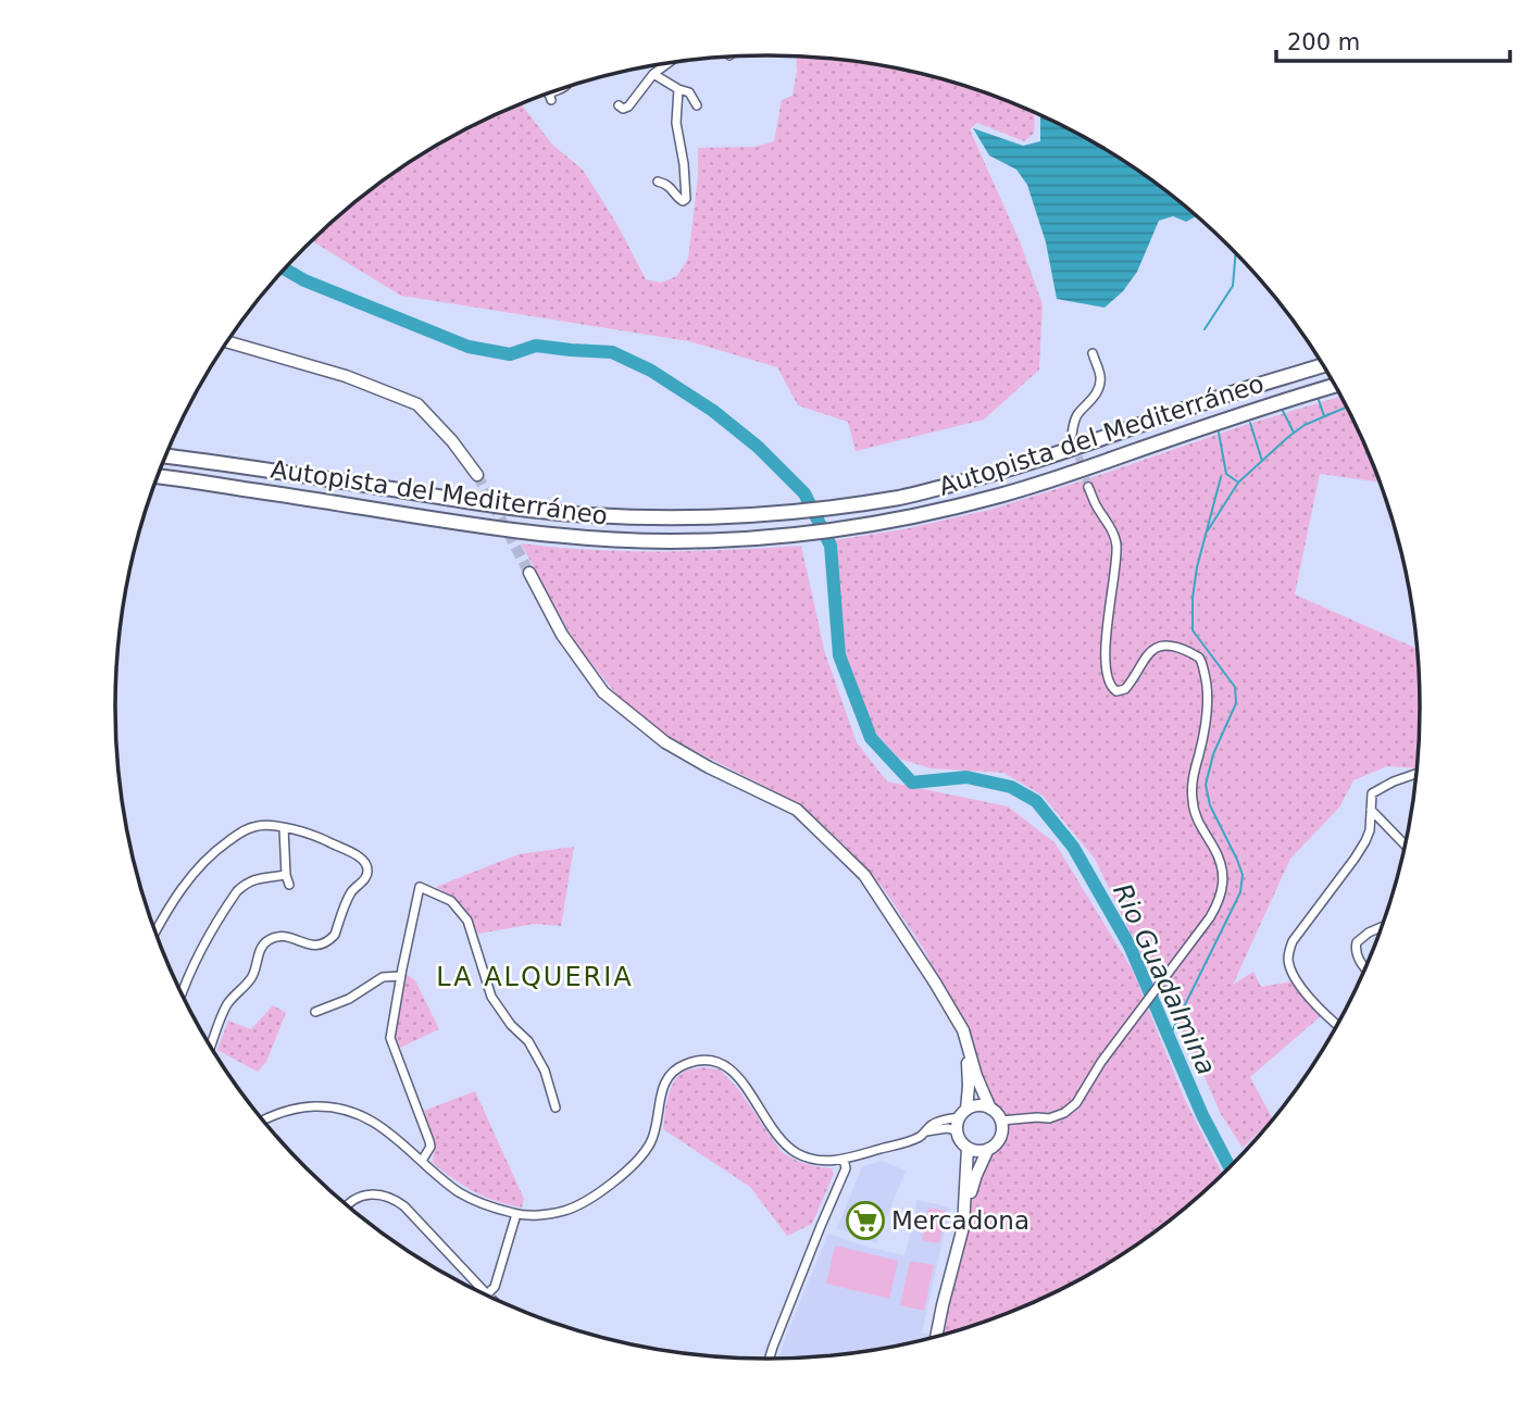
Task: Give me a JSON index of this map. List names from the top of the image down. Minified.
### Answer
{"streets":{"highway":["Autopista del Mediterráneo"]},"districts":["LA ALQUERIA"],"water":["Rio Guadalmina"],"places":{"supermarket":["Mercadona"]},"scale_bar":"200 m"}
